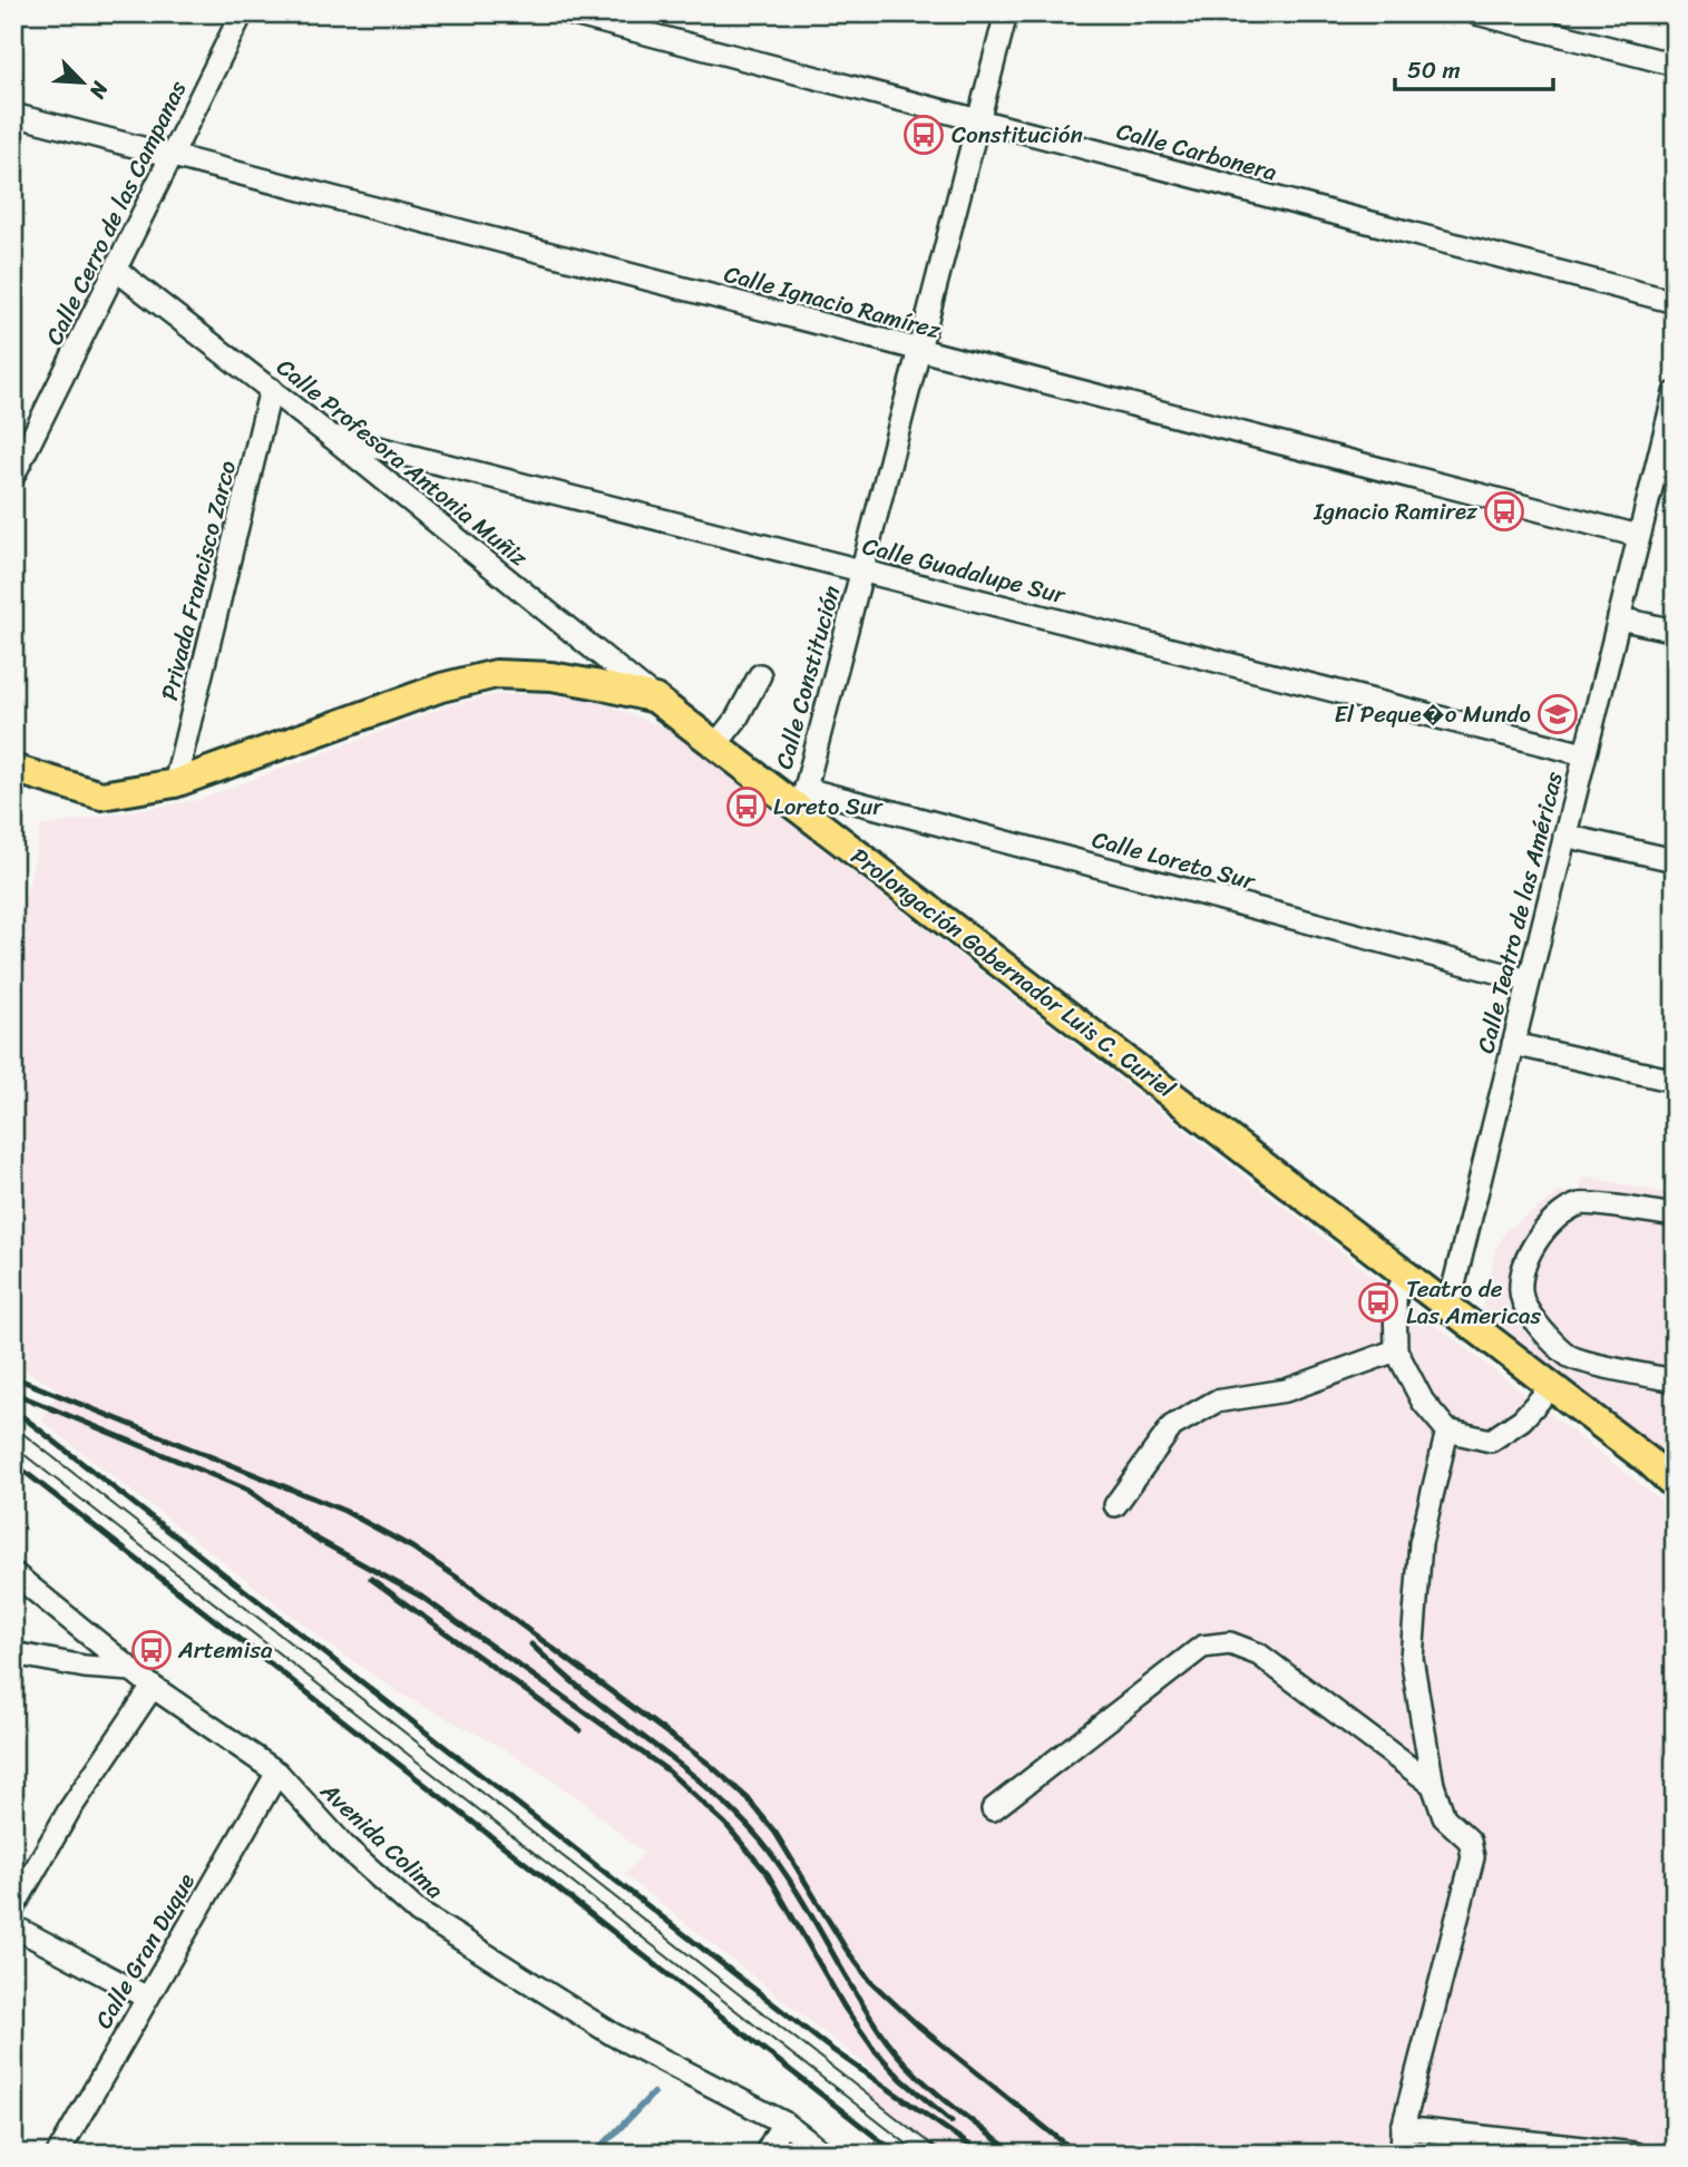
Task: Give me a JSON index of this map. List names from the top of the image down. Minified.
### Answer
{"streets":{"main road":["Prolongación Gobernador Luis C. Curiel"],"street":["Calle Carbonera","Calle Cerro de las Campanas","Calle Ignacio Ramírez","Calle Profesora Antonia Muñiz","Calle Guadalupe Sur","Privada Francisco Zarco","Calle Constitución","Calle Loreto Sur","Calle Teatro de las Américas","Avenida Colima","Calle Gran Duque"]},"crossings":[["Calle Carbonera","Calle Constitución"],["Calle Cerro de las Campanas","Calle Ignacio Ramírez"],["Calle Cerro de las Campanas","Calle Profesora Antonia Muñiz"],["Calle Ignacio Ramírez","Calle Constitución"],["Calle Ignacio Ramírez","Calle Teatro de las Américas"],["Calle Profesora Antonia Muñiz","Calle Guadalupe Sur"],["Calle Profesora Antonia Muñiz","Privada Francisco Zarco"],["Calle Profesora Antonia Muñiz","Prolongación Gobernador Luis C. Curiel"],["Calle Guadalupe Sur","Calle Constitución"],["Calle Guadalupe Sur","Calle Teatro de las Américas"],["Privada Francisco Zarco","Prolongación Gobernador Luis C. Curiel"],["Calle Constitución","Calle Loreto Sur"],["Calle Constitución","Prolongación Gobernador Luis C. Curiel"],["Calle Loreto Sur","Calle Teatro de las Américas"],["Calle Loreto Sur","Prolongación Gobernador Luis C. Curiel"],["Calle Teatro de las Américas","Prolongación Gobernador Luis C. Curiel"],["Avenida Colima","Calle Gran Duque"]],"places":{"bus stop":["Constitución","Ignacio Ramirez","Loreto Sur","Teatro de Las Americas","Artemisa"],"school or university":["El Peque�o Mundo"]},"scale_bar":"50 m","north":"bottom right"}
